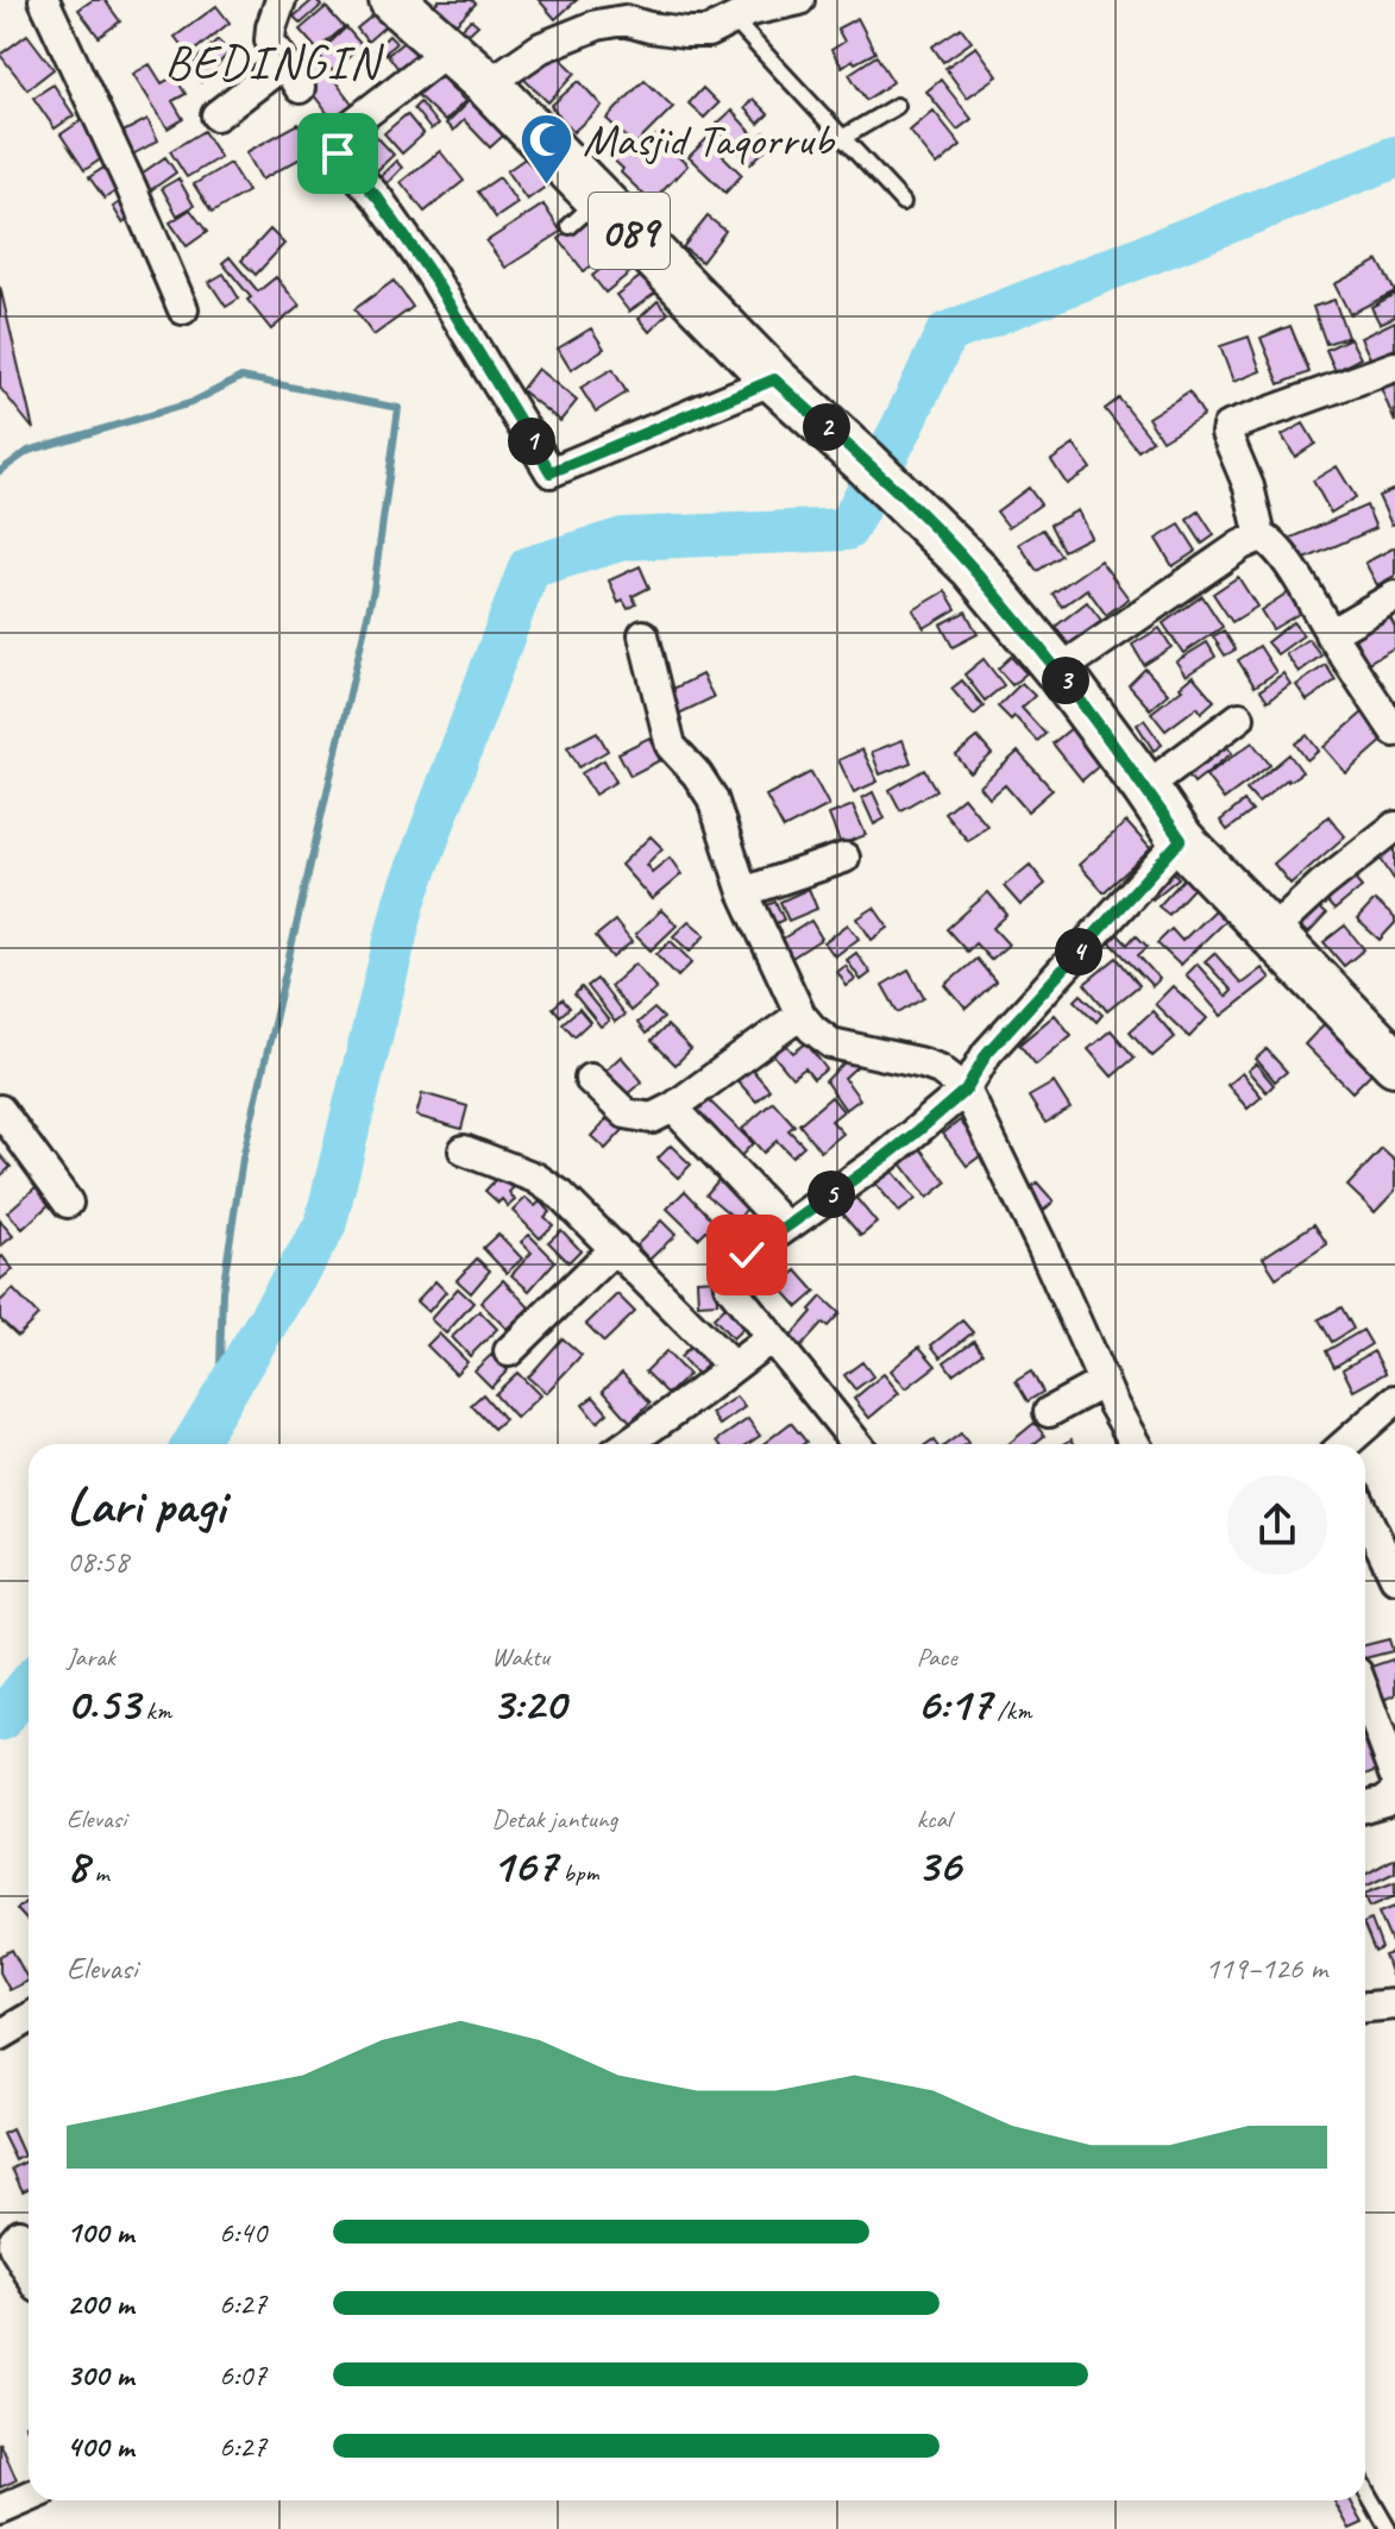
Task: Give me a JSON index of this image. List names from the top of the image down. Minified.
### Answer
{"streets":{"main road":["089"]},"districts":["BEDINGIN"],"places":{"mosque":["Masjid Taqorrub"]},"page":{"pins":["2","1","3","4","5"],"heading":["Lari pagi","08:58"],"stats":[["Jarak","0.53 km"],["Waktu","3:20"],["Pace","6:17 /km"],["Elevasi","8 m"],["Detak jantung","167 bpm"],["kcal","36"]],"chart":["Elevasi","119–126 m"],"list":[{"name":"100 m","note":"6:40"},{"name":"200 m","note":"6:27"},{"name":"300 m","note":"6:07"},{"name":"400 m","note":"6:27"}]}}
